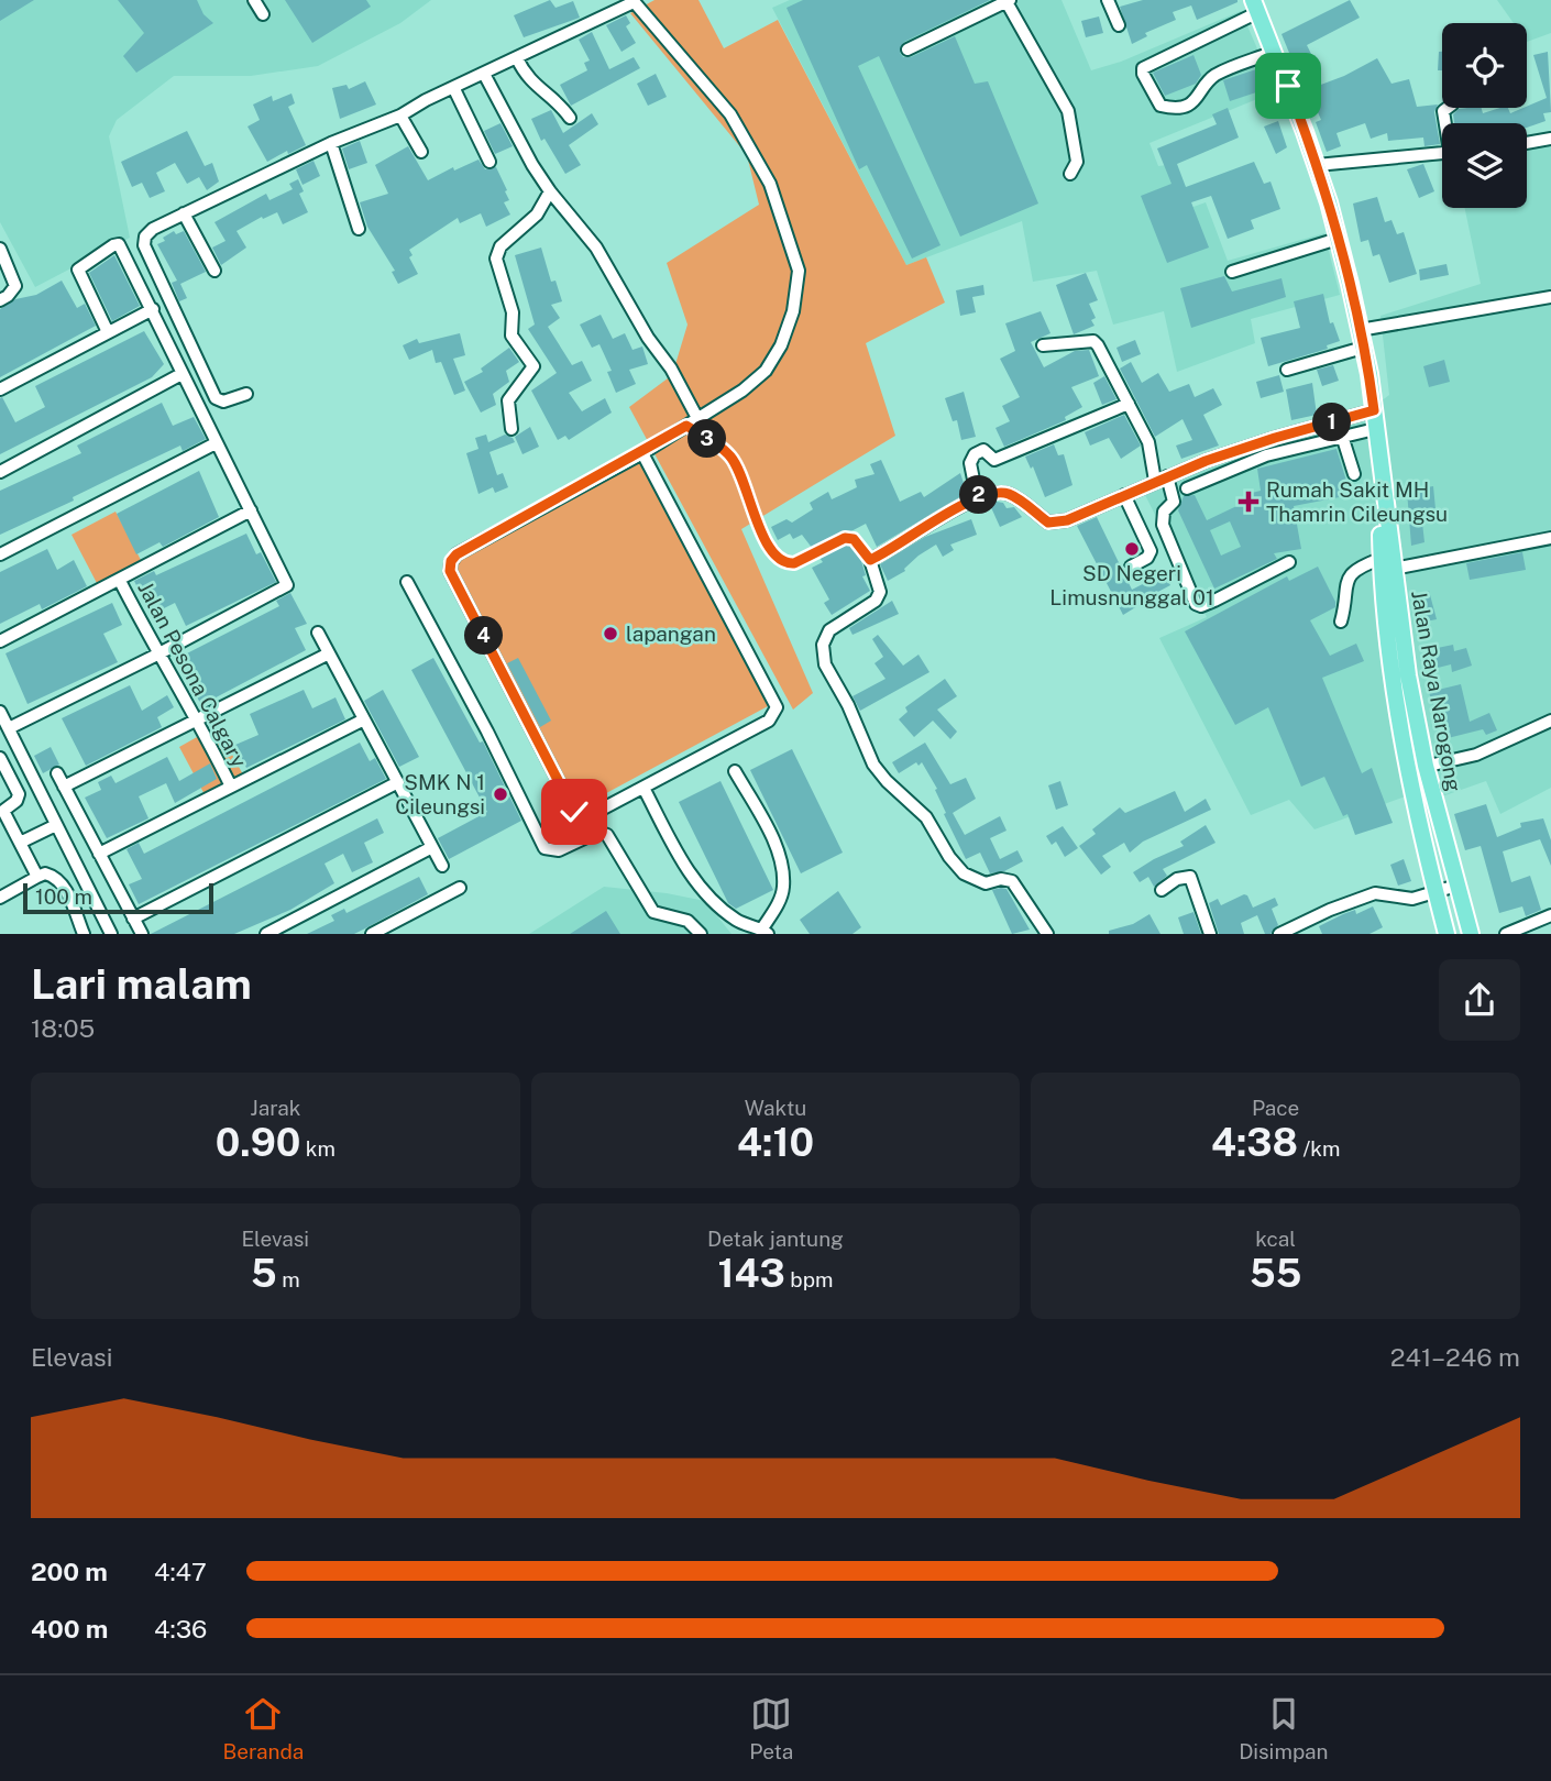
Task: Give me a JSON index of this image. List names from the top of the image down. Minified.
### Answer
{"streets":{"main road":["Jalan Raya Narogong"],"street":["Jalan Pesona Calgary"]},"places":{"health":["Rumah Sakit MH Thamrin Cileungsu"],"other":["SD Negeri Limusnunggal 01","lapangan","SMK N 1 Cileungsi"]},"scale_bar":"100 m","page":{"pins":["1","3","2","4"],"scale":"100 m","heading":["Lari malam","18:05"],"stats":[["Jarak","0.90 km"],["Waktu","4:10"],["Pace","4:38 /km"],["Elevasi","5 m"],["Detak jantung","143 bpm"],["kcal","55"]],"chart":["Elevasi","241–246 m"],"list":[{"name":"200 m","note":"4:47"},{"name":"400 m","note":"4:36"}],"tabs":["Beranda","Peta","Disimpan"]}}
